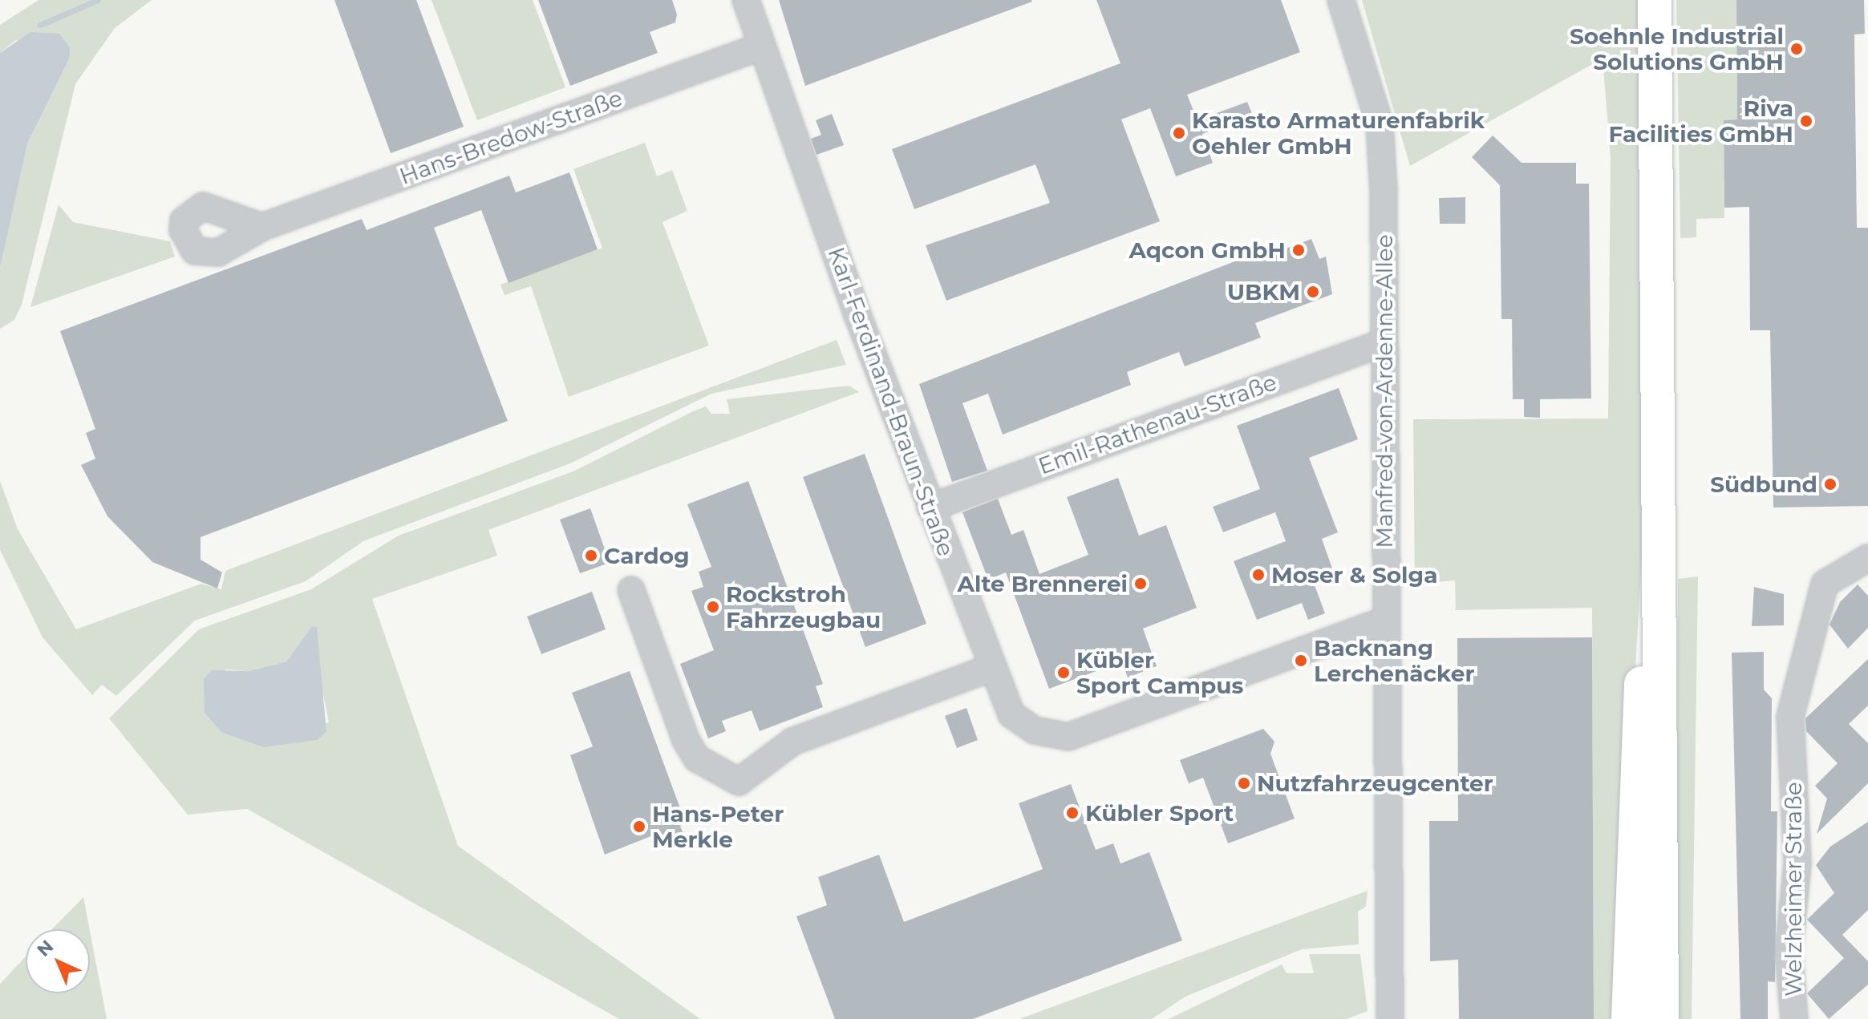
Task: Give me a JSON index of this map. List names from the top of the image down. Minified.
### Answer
{"streets":{"street":["Hans-Bredow-Straße","Manfred-von-Ardenne-Allee","Karl-Ferdinand-Braun-Straße","Emil-Rathenau-Straße","Welzheimer Straße"]},"crossings":[["Hans-Bredow-Straße","Karl-Ferdinand-Braun-Straße"],["Manfred-von-Ardenne-Allee","Karl-Ferdinand-Braun-Straße"],["Manfred-von-Ardenne-Allee","Emil-Rathenau-Straße"],["Karl-Ferdinand-Braun-Straße","Emil-Rathenau-Straße"]],"places":["Soehnle Industrial Solutions GmbH","Riva Facilities GmbH","Karasto Armaturenfabrik Oehler GmbH","Aqcon GmbH","UBKM","Südbund","Cardog","Moser & Solga","Alte Brennerei","Rockstroh Fahrzeugbau","Backnang Lerchenäcker","Kübler Sport Campus","Nutzfahrzeugcenter","Kübler Sport","Hans-Peter Merkle"],"north":"top left"}
